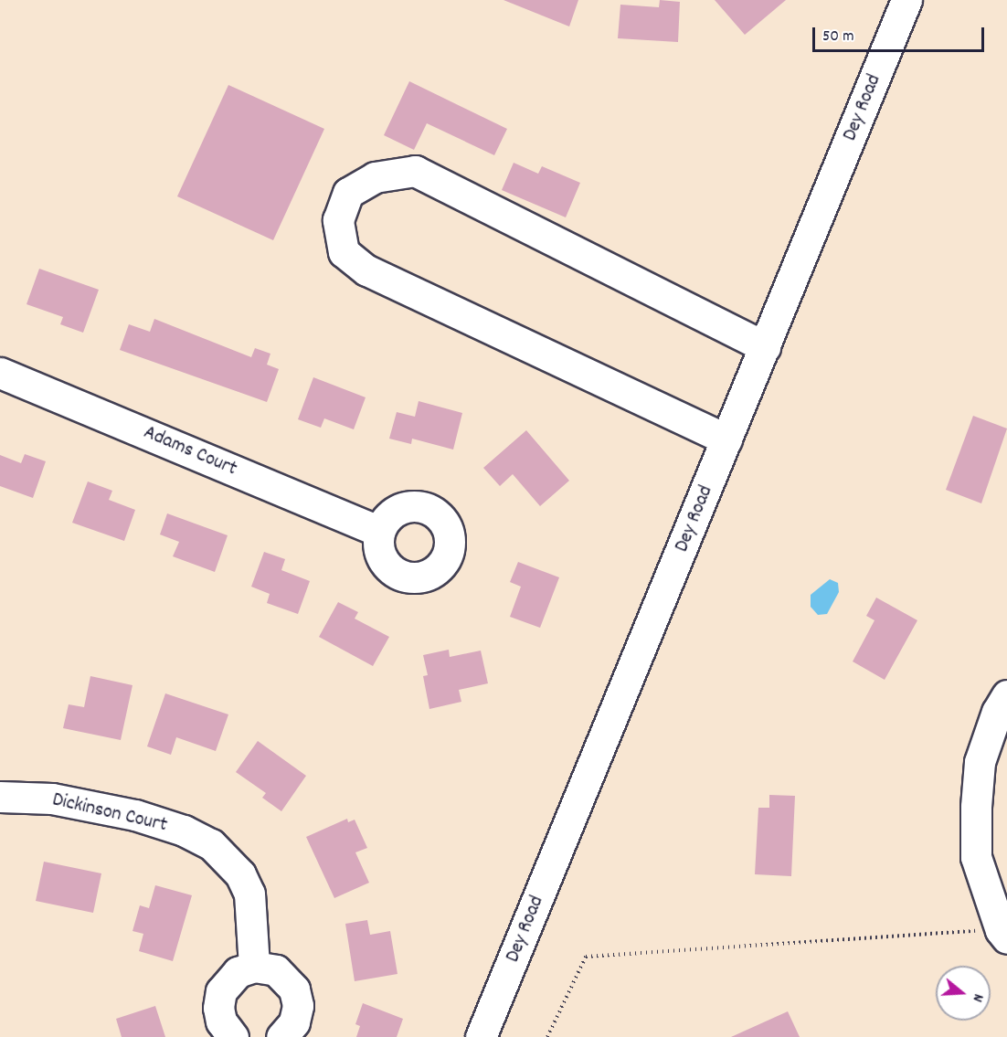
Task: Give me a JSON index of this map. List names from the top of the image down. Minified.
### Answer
{"streets":{"street":["Dey Road","Adams Court","Dickinson Court"]},"scale_bar":"50 m","north":"right"}
